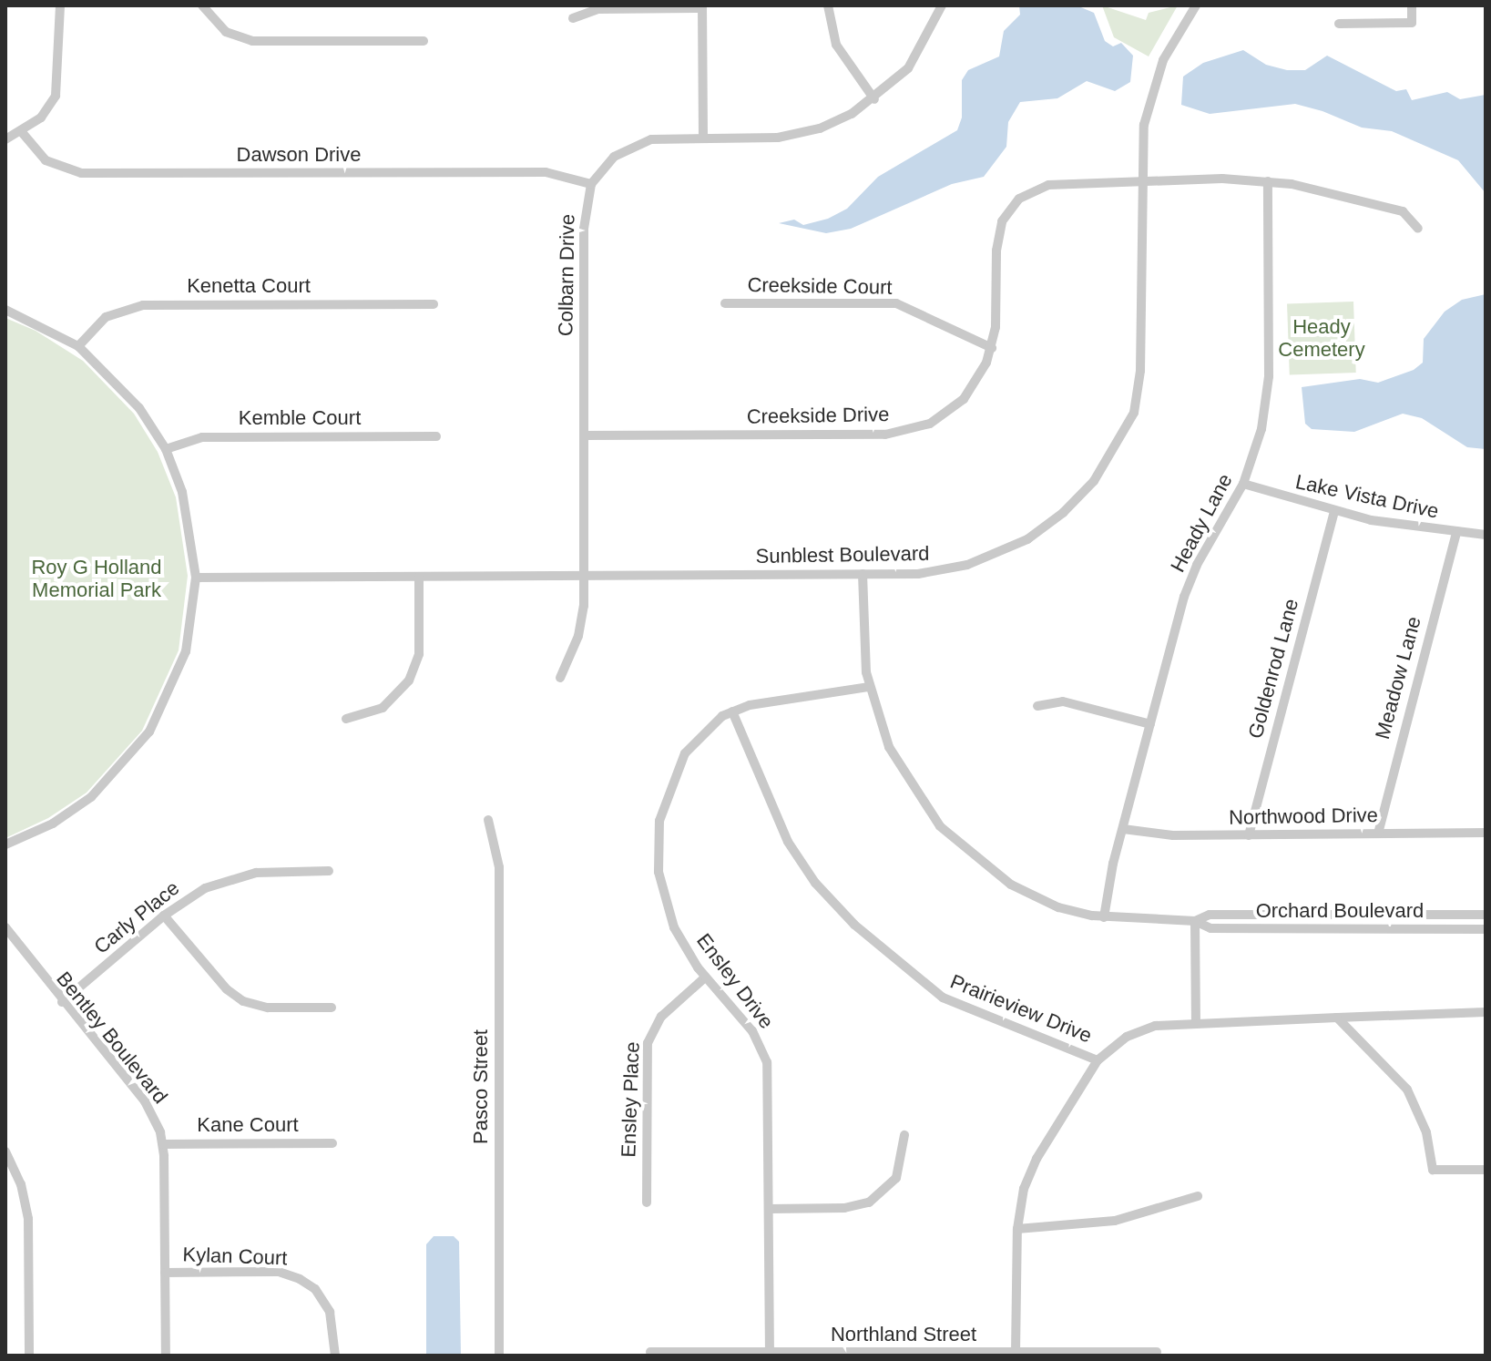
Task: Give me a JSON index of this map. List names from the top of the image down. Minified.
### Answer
{"streets":{"street":["Dawson Drive","Colbarn Drive","Kenetta Court","Creekside Court","Creekside Drive","Kemble Court","Lake Vista Drive","Heady Lane","Sunblest Boulevard","Goldenrod Lane","Meadow Lane","Northwood Drive","Orchard Boulevard","Carly Place","Ensley Drive","Prairieview Drive","Bentley Boulevard","Pasco Street","Ensley Place","Kane Court","Kylan Court","Northland Street"]},"crossings":[["Dawson Drive","Colbarn Drive"],["Colbarn Drive","Creekside Drive"],["Colbarn Drive","Sunblest Boulevard"],["Creekside Court","Creekside Drive"],["Creekside Drive","Heady Lane"],["Creekside Drive","Sunblest Boulevard"],["Lake Vista Drive","Heady Lane"],["Lake Vista Drive","Goldenrod Lane"],["Lake Vista Drive","Meadow Lane"],["Heady Lane","Northwood Drive"],["Heady Lane","Orchard Boulevard"],["Sunblest Boulevard","Orchard Boulevard"],["Goldenrod Lane","Northwood Drive"],["Meadow Lane","Northwood Drive"],["Orchard Boulevard","Ensley Drive"],["Carly Place","Bentley Boulevard"],["Ensley Drive","Prairieview Drive"],["Ensley Drive","Ensley Place"],["Ensley Drive","Northland Street"],["Bentley Boulevard","Kane Court"],["Bentley Boulevard","Kylan Court"]],"parks":["Heady Cemetery","Roy G Holland Memorial Park"]}
